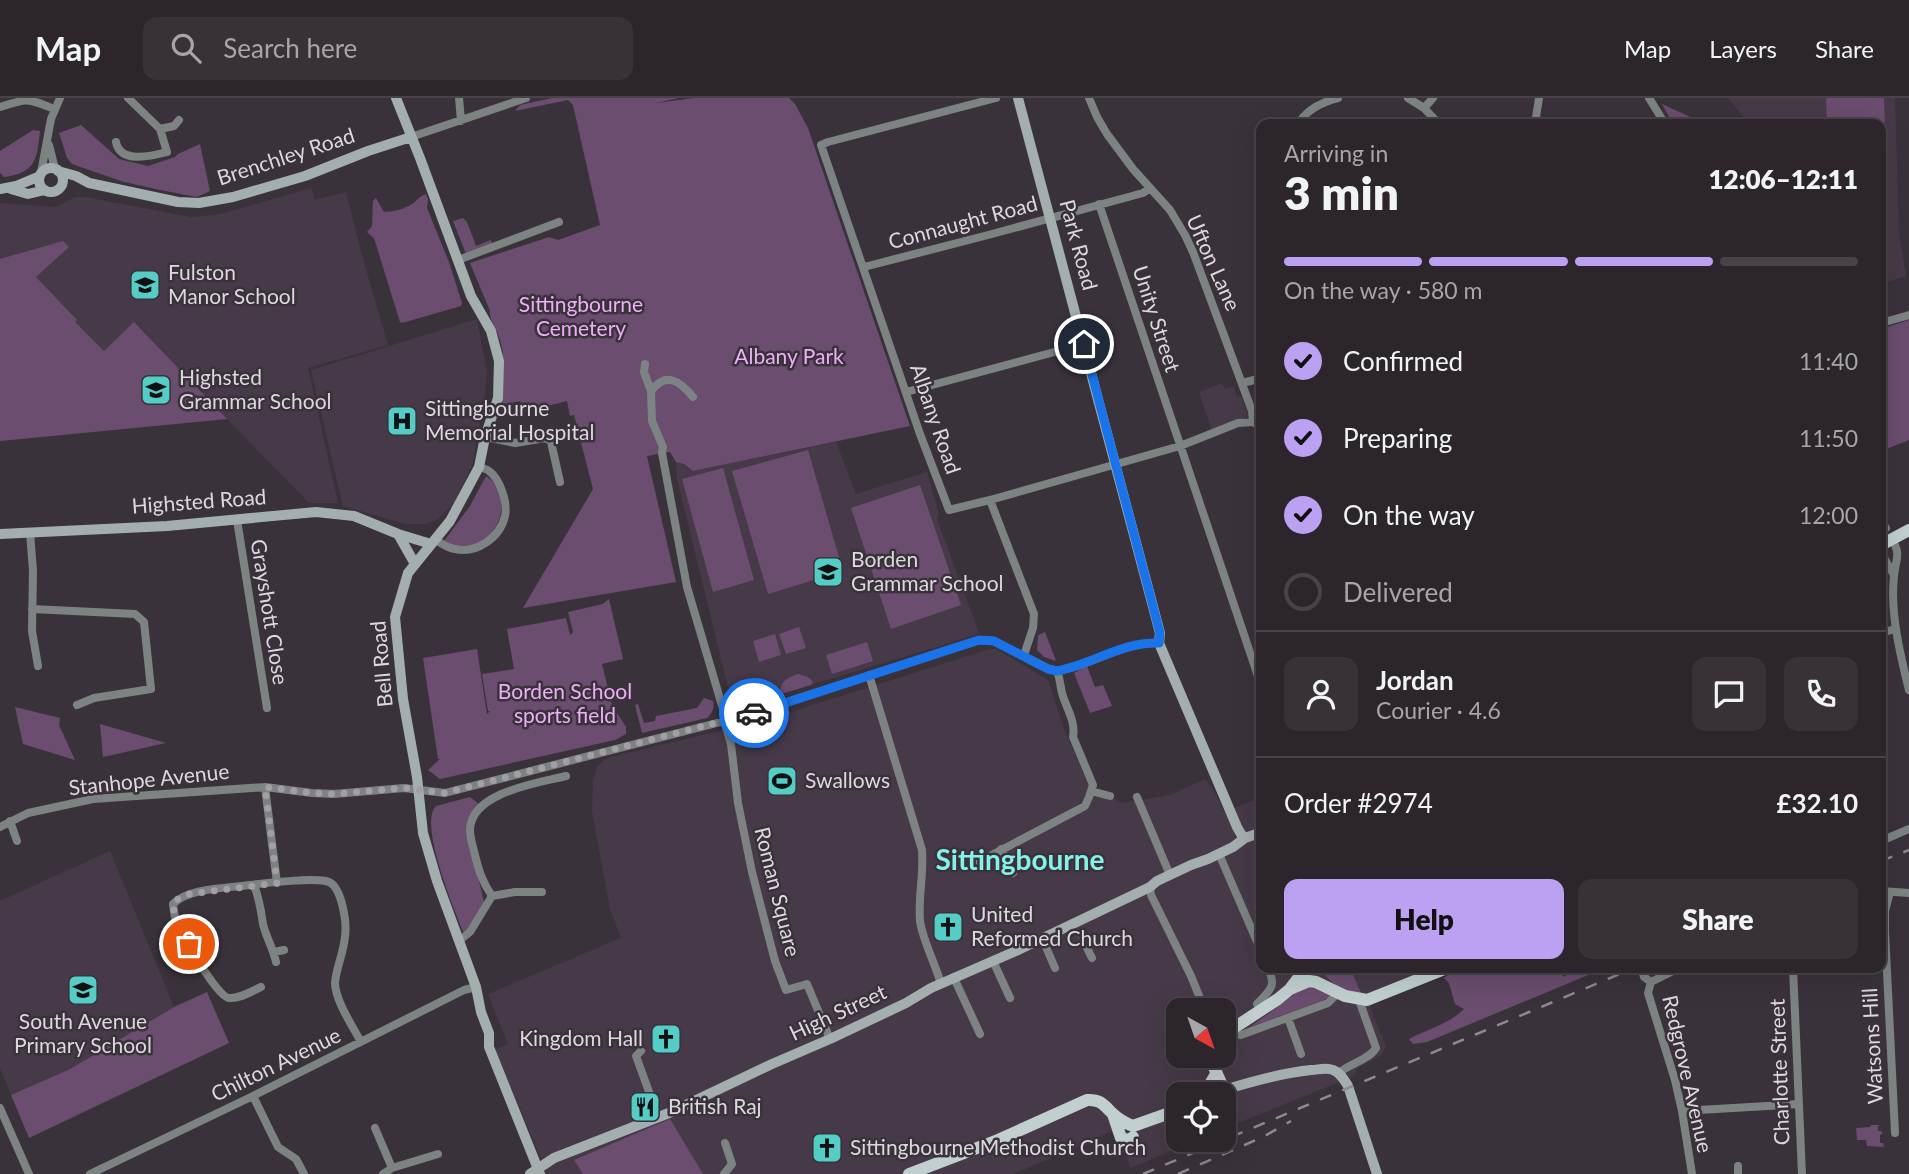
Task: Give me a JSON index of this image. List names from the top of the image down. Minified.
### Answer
{"streets":{"street":["Brenchley Road","Connaught Road","Park Road","Ufton Lane","Unity Street","Albany Road","Highsted Road","Grayshott Close","Bell Road","Stanhope Avenue","Roman Square","High Street","Watsons Hill","Chilton Avenue","Charlotte Street","Redgrove Avenue"]},"crossings":[["Brenchley Road","Bell Road"],["Connaught Road","Park Road"],["Connaught Road","Ufton Lane"],["Connaught Road","Unity Street"],["Connaught Road","Albany Road"],["Park Road","High Street"],["Highsted Road","Grayshott Close"],["Highsted Road","Bell Road"],["Bell Road","Stanhope Avenue"],["Bell Road","High Street"],["Bell Road","Chilton Avenue"],["Stanhope Avenue","Roman Square"],["Roman Square","High Street"]],"districts":["Sittingbourne"],"parks":["Sittingbourne Cemetery","Albany Park","Borden School sports field"],"places":{"school or university":["Fulston Manor School","Highsted Grammar School","Borden Grammar School","South Avenue Primary School"],"hospital":["Sittingbourne Memorial Hospital"],"sports":["Swallows"],"church":["United Reformed Church","Kingdom Hall","Sittingbourne Methodist Church"],"restaurant":["British Raj"]},"north":"bottom right","page":{"header":"Map","search":"Search here","nav":["Map","Layers","Share"],"heading":["3 min","Arriving in","12:06–12:11"],"panel":["Jordan","Courier · 4.6","Order #2974","£32.10"],"bar":"On the way · 580 m","list":[["Confirmed","11:40"],["Preparing","11:50"],["On the way","12:00"],"Delivered"],"buttons":["Help","Share"]}}
